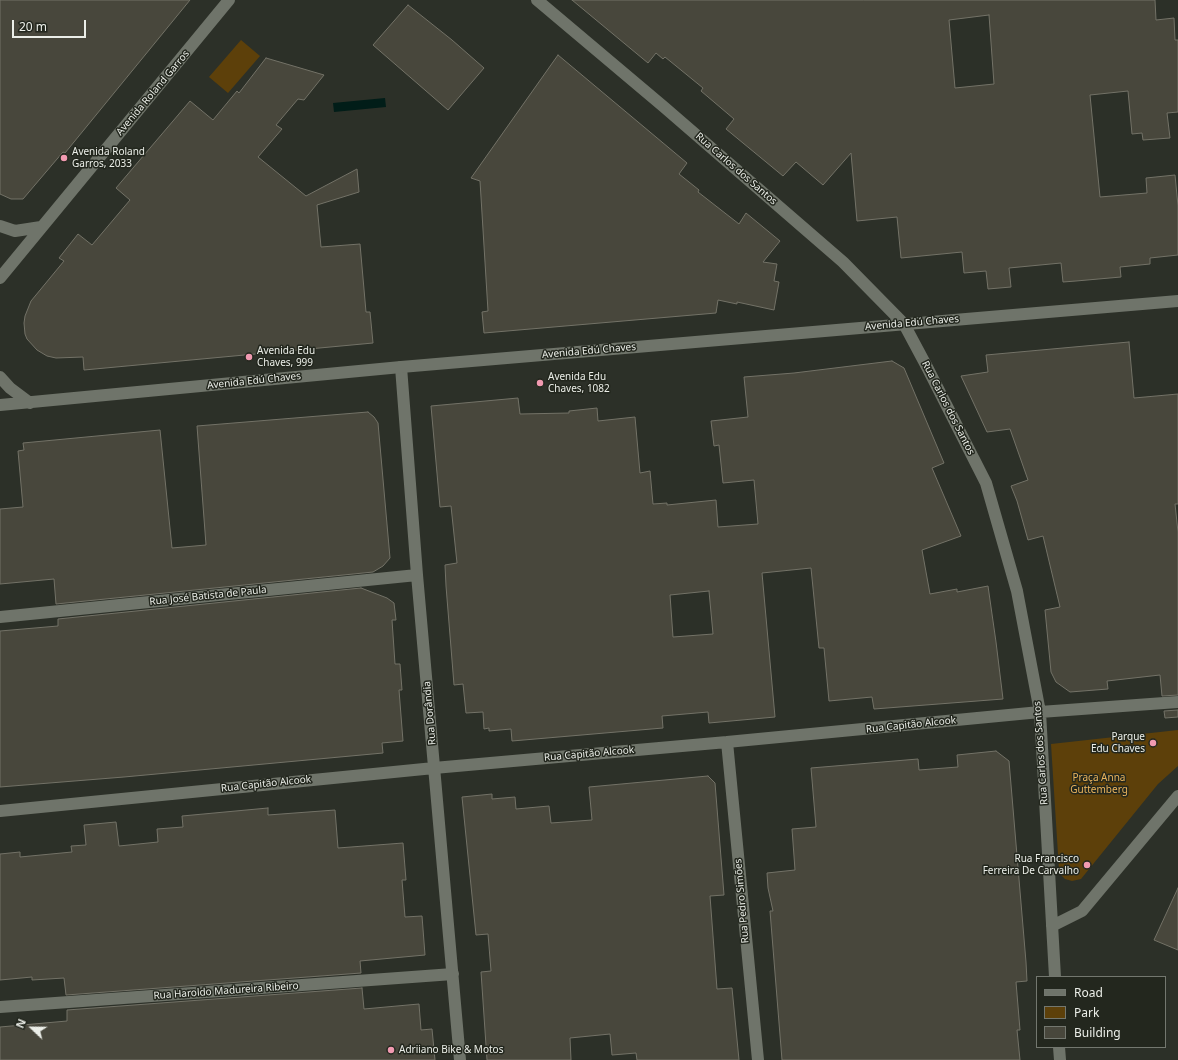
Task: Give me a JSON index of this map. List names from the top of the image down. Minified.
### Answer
{"streets":{"street":["Avenida Roland Garros","Rua Carlos dos Santos","Avenida Edú Chaves","Rua José Batista de Paula","Rua Dorândia","Rua Capitão Alcook","Rua Pedro Simões","Rua Haroldo Madureira Ribeiro"]},"crossings":[["Rua Carlos dos Santos","Avenida Edú Chaves"],["Rua Carlos dos Santos","Rua Capitão Alcook"],["Avenida Edú Chaves","Rua Dorândia"],["Rua José Batista de Paula","Rua Dorândia"],["Rua Dorândia","Rua Capitão Alcook"],["Rua Dorândia","Rua Haroldo Madureira Ribeiro"],["Rua Capitão Alcook","Rua Pedro Simões"]],"parks":["Praça Anna Guttemberg"],"places":["Avenida Roland Garros, 2033","Avenida Edu Chaves, 999","Avenida Edu Chaves, 1082","Parque Edu Chaves","Rua Francisco Ferreira De Carvalho","Adriiano Bike & Motos"],"legend":["Road","Park","Building"],"scale_bar":"20 m","north":"left"}
